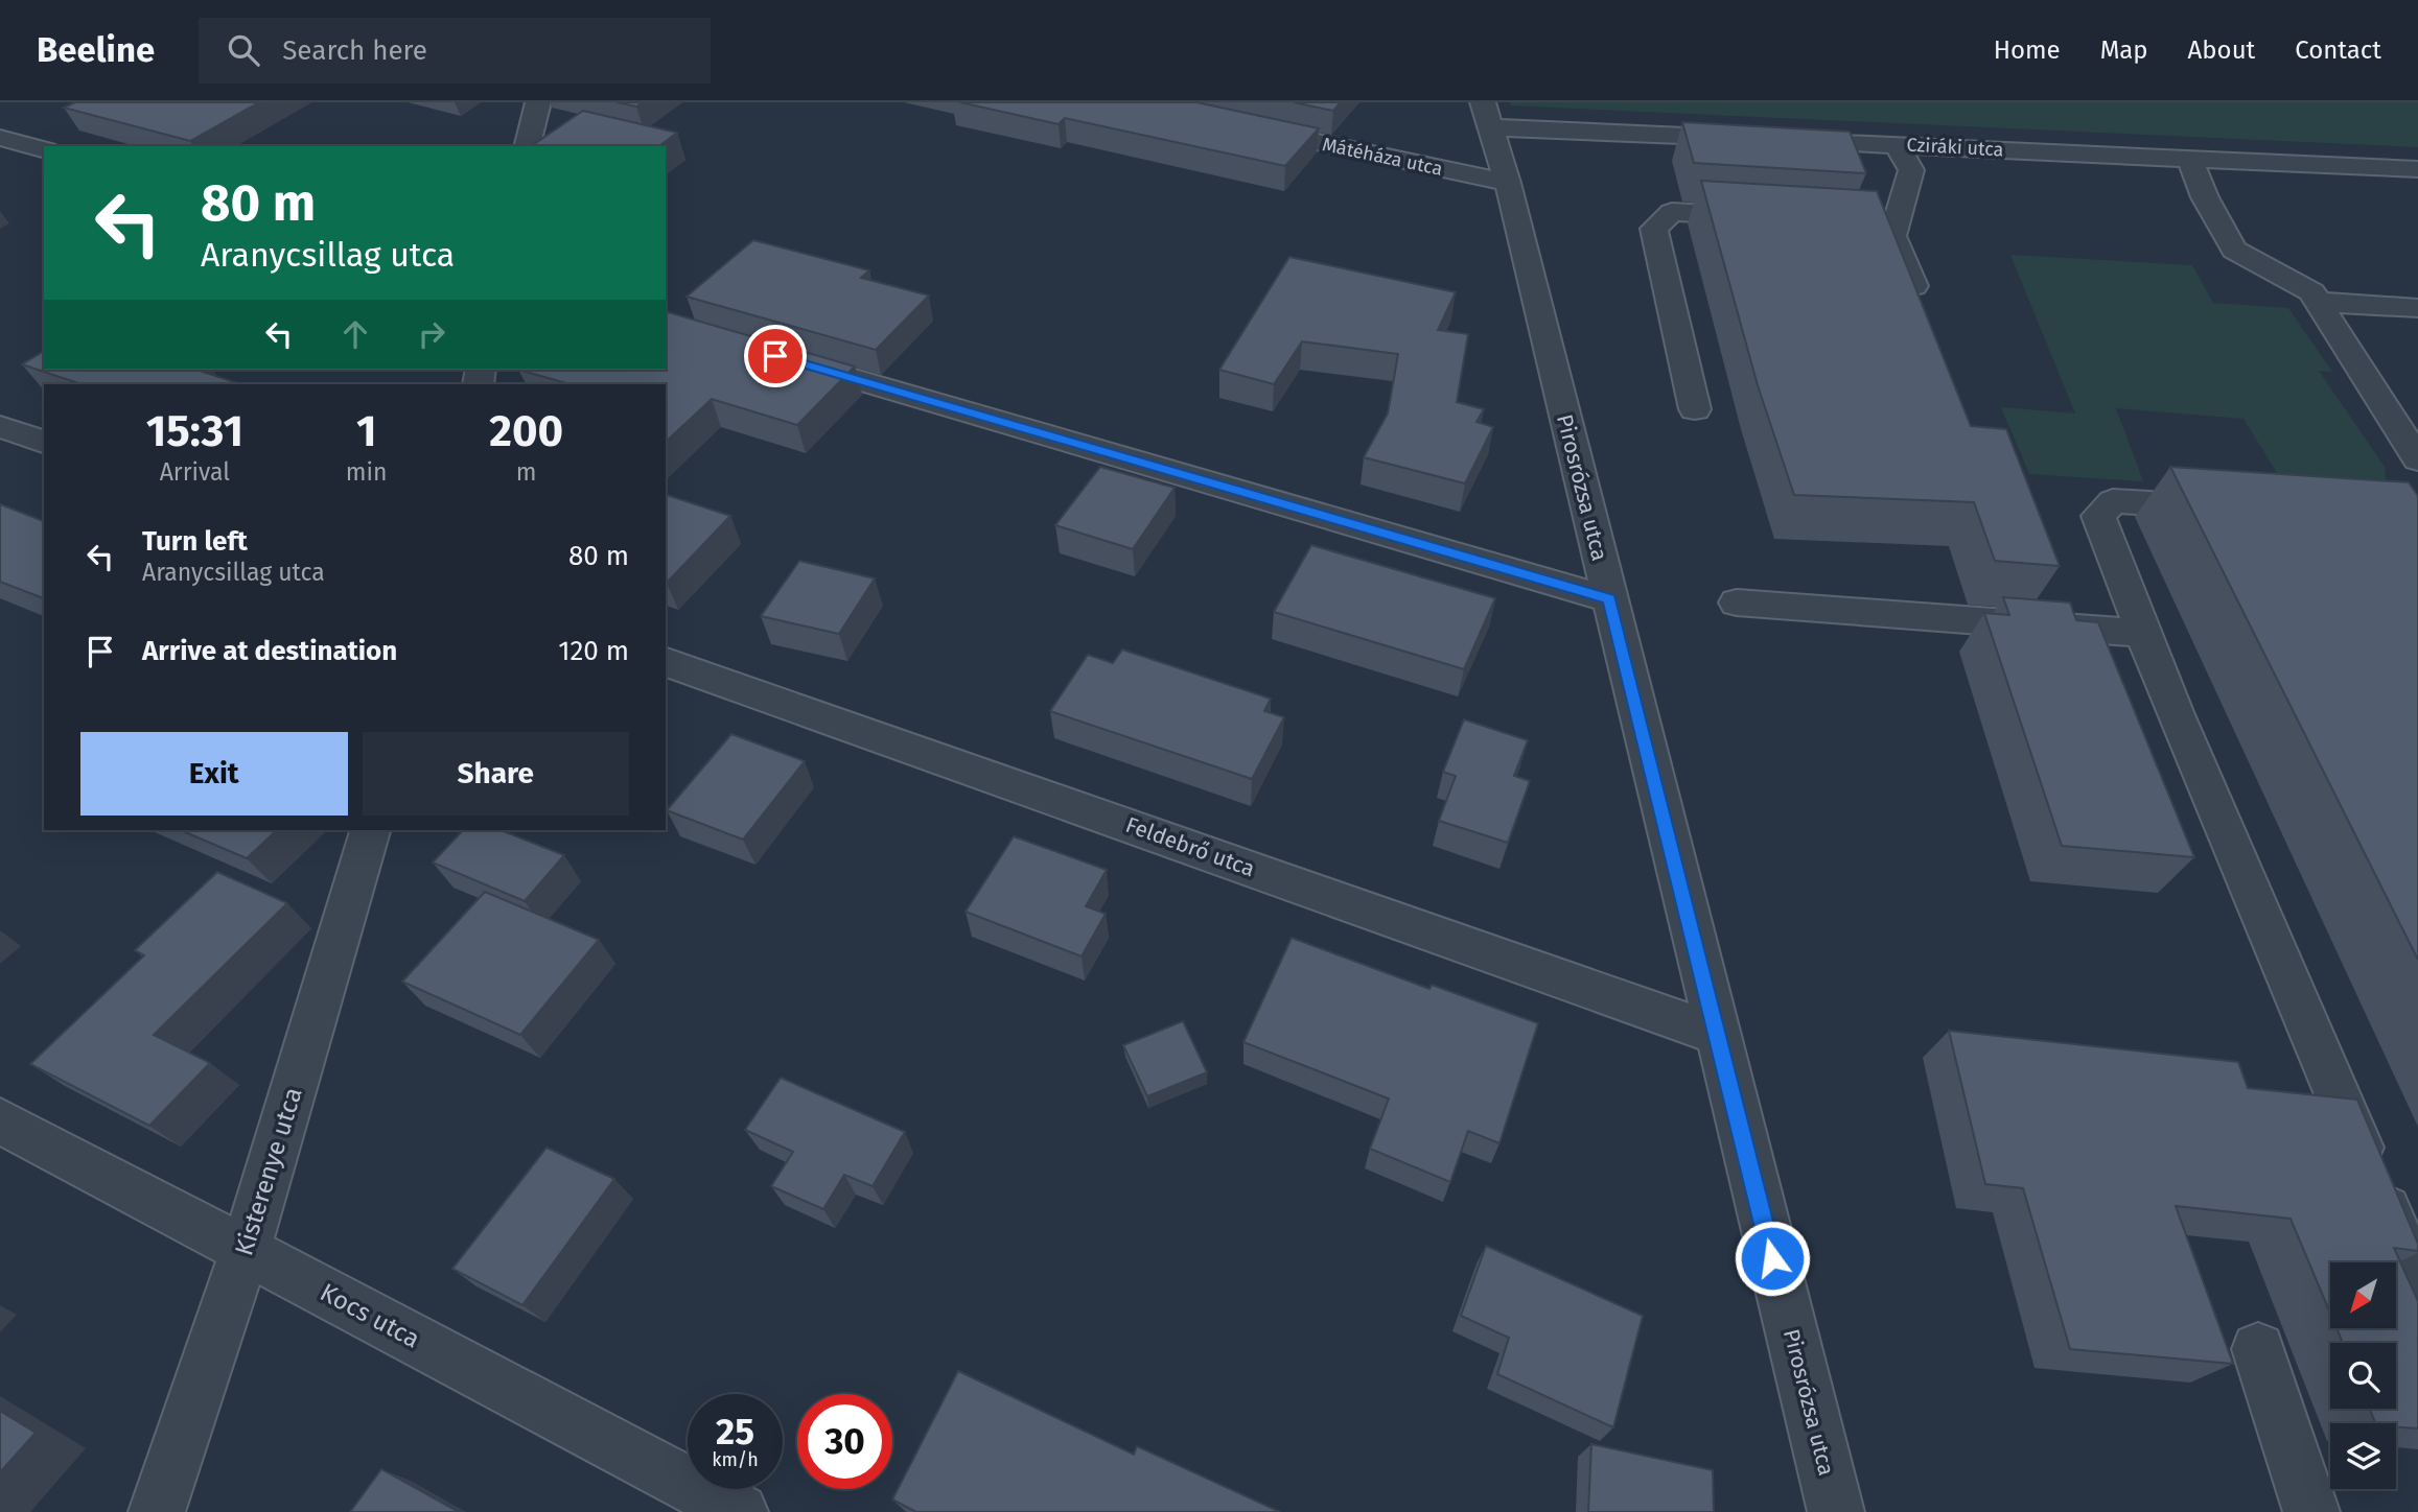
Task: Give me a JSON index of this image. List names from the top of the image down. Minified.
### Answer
{"streets":{"street":["Cziráki utca","Mátéháza utca","Pirosrózsa utca","Feldebrő utca","Kisterenye utca","Kocs utca"]},"crossings":[["Cziráki utca","Pirosrózsa utca"],["Mátéháza utca","Pirosrózsa utca"],["Pirosrózsa utca","Feldebrő utca"],["Kisterenye utca","Kocs utca"]],"north":"bottom left","page":{"header":"Beeline","search":"Search here","nav":["Home","Map","About","Contact"],"turn":["80 m","Aranycsillag utca"],"eta":["15:31","Arrival","1","min","200","m"],"list":[{"name":"Turn left","note":"Aranycsillag utca","value":"80 m"},{"name":"Arrive at destination","value":"120 m"}],"buttons":["Exit","Share"],"speed":"25 km/h","limit":"30"}}
